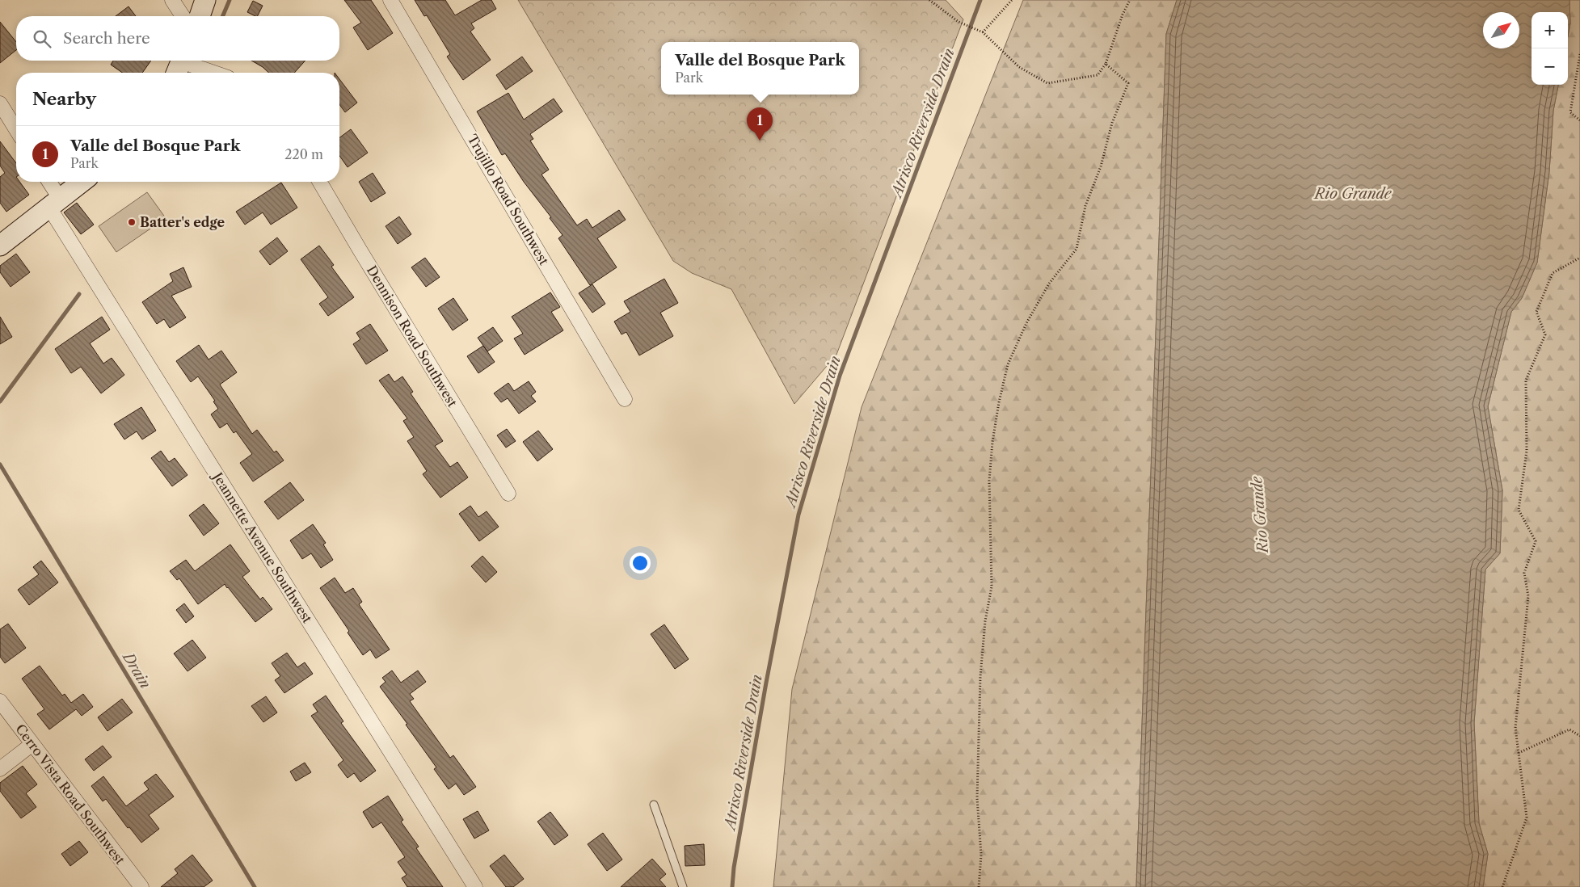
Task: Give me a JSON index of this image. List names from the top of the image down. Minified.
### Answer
{"streets":{"street":["Trujillo Road Southwest","Dennison Road Southwest","Jeannette Avenue Southwest","Cerro Vista Road Southwest"]},"water":["Atrisco Riverside Drain","Rio Grande","Drain"],"places":["Batter's edge"],"north":"top right","page":{"map_buttons":["+","−"],"search":"Search here","popup":["Valle del Bosque Park","Park"],"heading":"Nearby","pins":"1","list":[{"mark":"1","name":"Valle del Bosque Park","note":"Park","value":"220 m"}]}}
